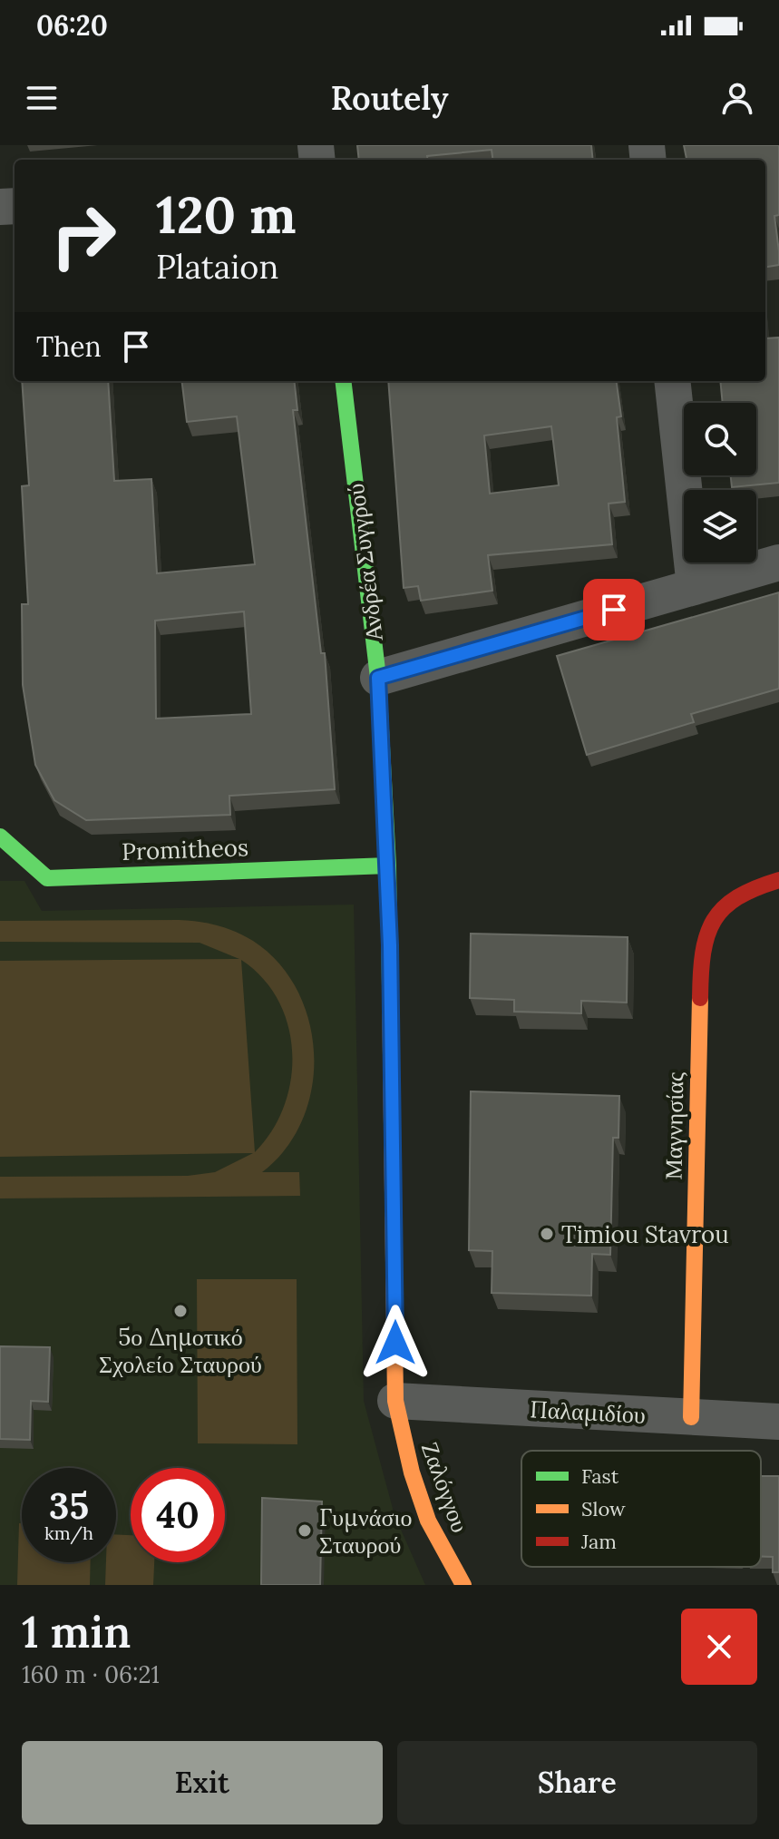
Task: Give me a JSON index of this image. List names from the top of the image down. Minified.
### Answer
{"streets":{"street":["Ανδρέα Συγγρού","Promitheos","Μαγνησίας","Παλαμιδίου","Ζαλόγγου"]},"crossings":[["Ανδρέα Συγγρού","Promitheos"],["Ανδρέα Συγγρού","Παλαμιδίου"],["Ανδρέα Συγγρού","Ζαλόγγου"],["Μαγνησίας","Παλαμιδίου"],["Παλαμιδίου","Ζαλόγγου"]],"places":["Timiou Stavrou","5ο Δημοτικό Σχολείο Σταυρού","Γυμνάσιο Σταυρού"],"legend":["Fast","Slow","Jam"],"page":{"status":"06:20","header":"Routely","turn":["120 m","Plataion"],"then":"Then","speed":"35 km/h","limit":"40","heading":["1 min","160 m · 06:21"],"buttons":["Exit","Share"]}}
